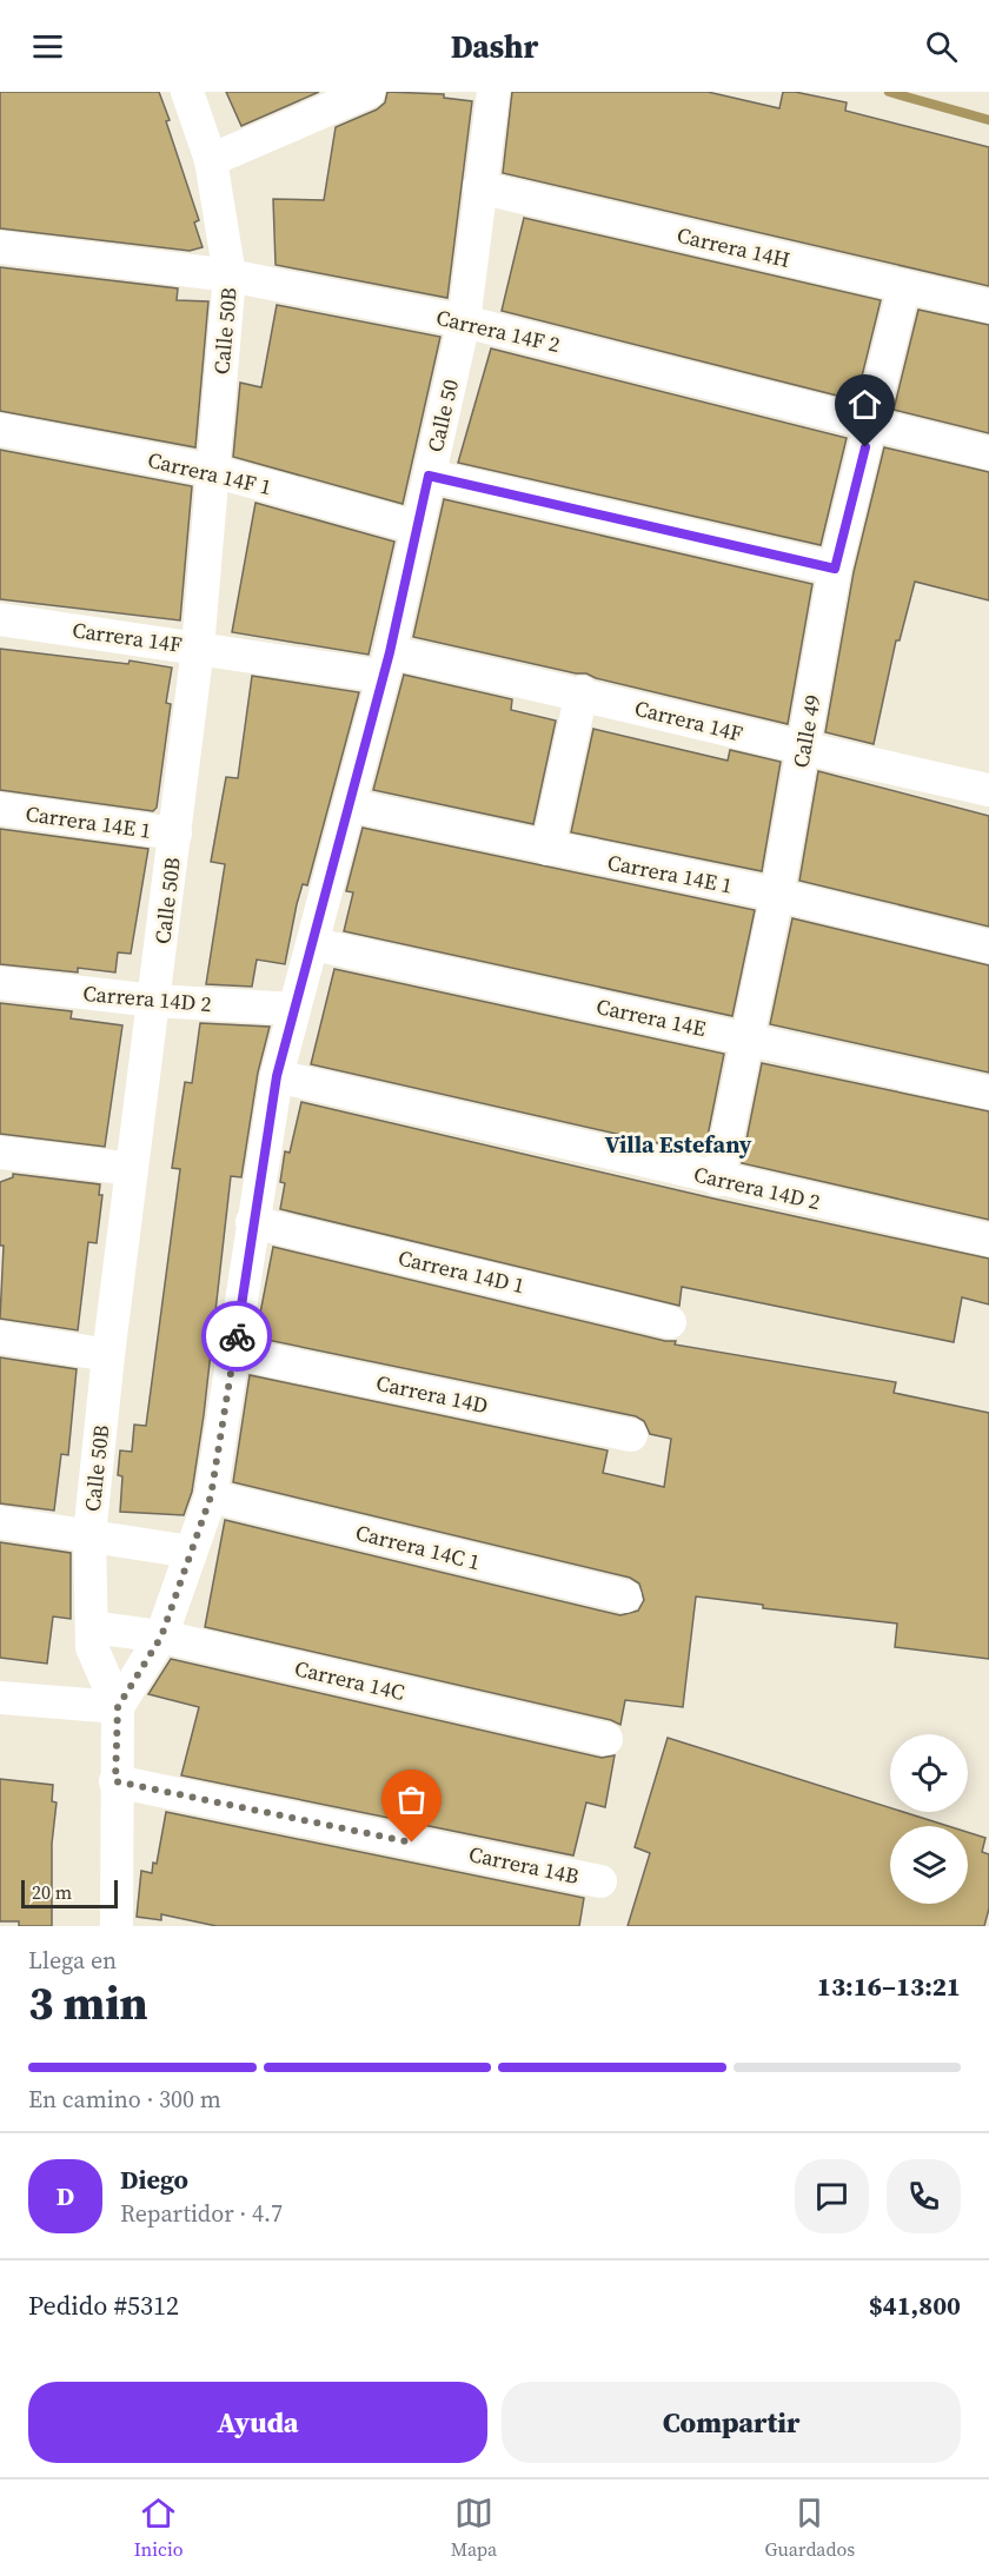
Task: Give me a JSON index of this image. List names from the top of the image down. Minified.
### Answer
{"streets":{"street":["Carrera 14H","Calle 50B","Carrera 14F 2","Calle 50","Carrera 14F 1","Carrera 14F","Calle 49","Carrera 14E 1","Carrera 14D 2","Carrera 14E","Carrera 14D 1","Carrera 14D","Carrera 14C 1","Carrera 14C","Carrera 14B"]},"crossings":[["Carrera 14H","Calle 50"],["Carrera 14H","Calle 49"],["Calle 50B","Carrera 14F 2"],["Calle 50B","Calle 50"],["Calle 50B","Carrera 14F 1"],["Calle 50B","Carrera 14F"],["Calle 50B","Carrera 14E 1"],["Calle 50B","Carrera 14D 2"],["Calle 50B","Carrera 14C"],["Carrera 14F 2","Calle 50"],["Carrera 14F 2","Calle 49"],["Calle 50","Carrera 14F 1"],["Calle 50","Carrera 14F"],["Calle 50","Carrera 14E 1"],["Calle 50","Carrera 14D 2"],["Calle 50","Carrera 14E"],["Calle 50","Carrera 14D 1"],["Calle 50","Carrera 14D"],["Calle 50","Carrera 14C 1"],["Calle 50","Carrera 14C"],["Calle 50","Carrera 14B"],["Carrera 14F","Calle 49"],["Calle 49","Carrera 14E 1"],["Calle 49","Carrera 14D 2"],["Calle 49","Carrera 14E"]],"districts":["Villa Estefany"],"scale_bar":"20 m","page":{"header":"Dashr","scale":"20 m","heading":["3 min","Llega en","13:16–13:21"],"panel":["Diego","Repartidor · 4.7","Pedido #5312","$41,800"],"bar":"En camino · 300 m","round":"D","buttons":["Ayuda","Compartir"],"tabs":["Inicio","Mapa","Guardados"]}}
